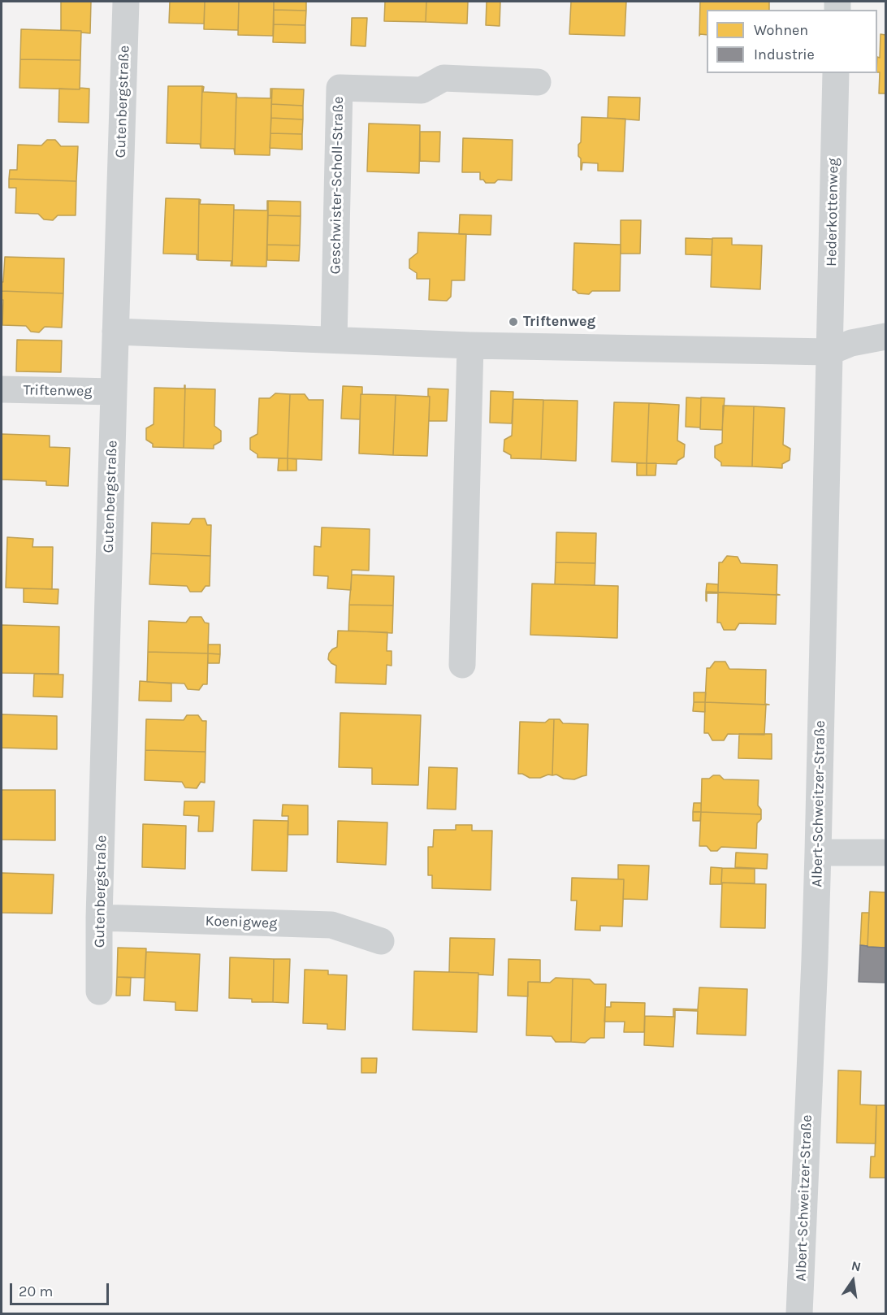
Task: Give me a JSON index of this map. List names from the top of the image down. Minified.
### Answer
{"streets":{"street":["Gutenbergstraße","Geschwister-Scholl-Straße","Hederkottenweg","Triftenweg","Albert-Schweitzer-Straße","Koenigweg"]},"crossings":[["Gutenbergstraße","Triftenweg"],["Gutenbergstraße","Koenigweg"],["Hederkottenweg","Albert-Schweitzer-Straße"]],"places":["Triftenweg"],"legend":["Wohnen","Industrie"],"scale_bar":"20 m","north":"top"}
